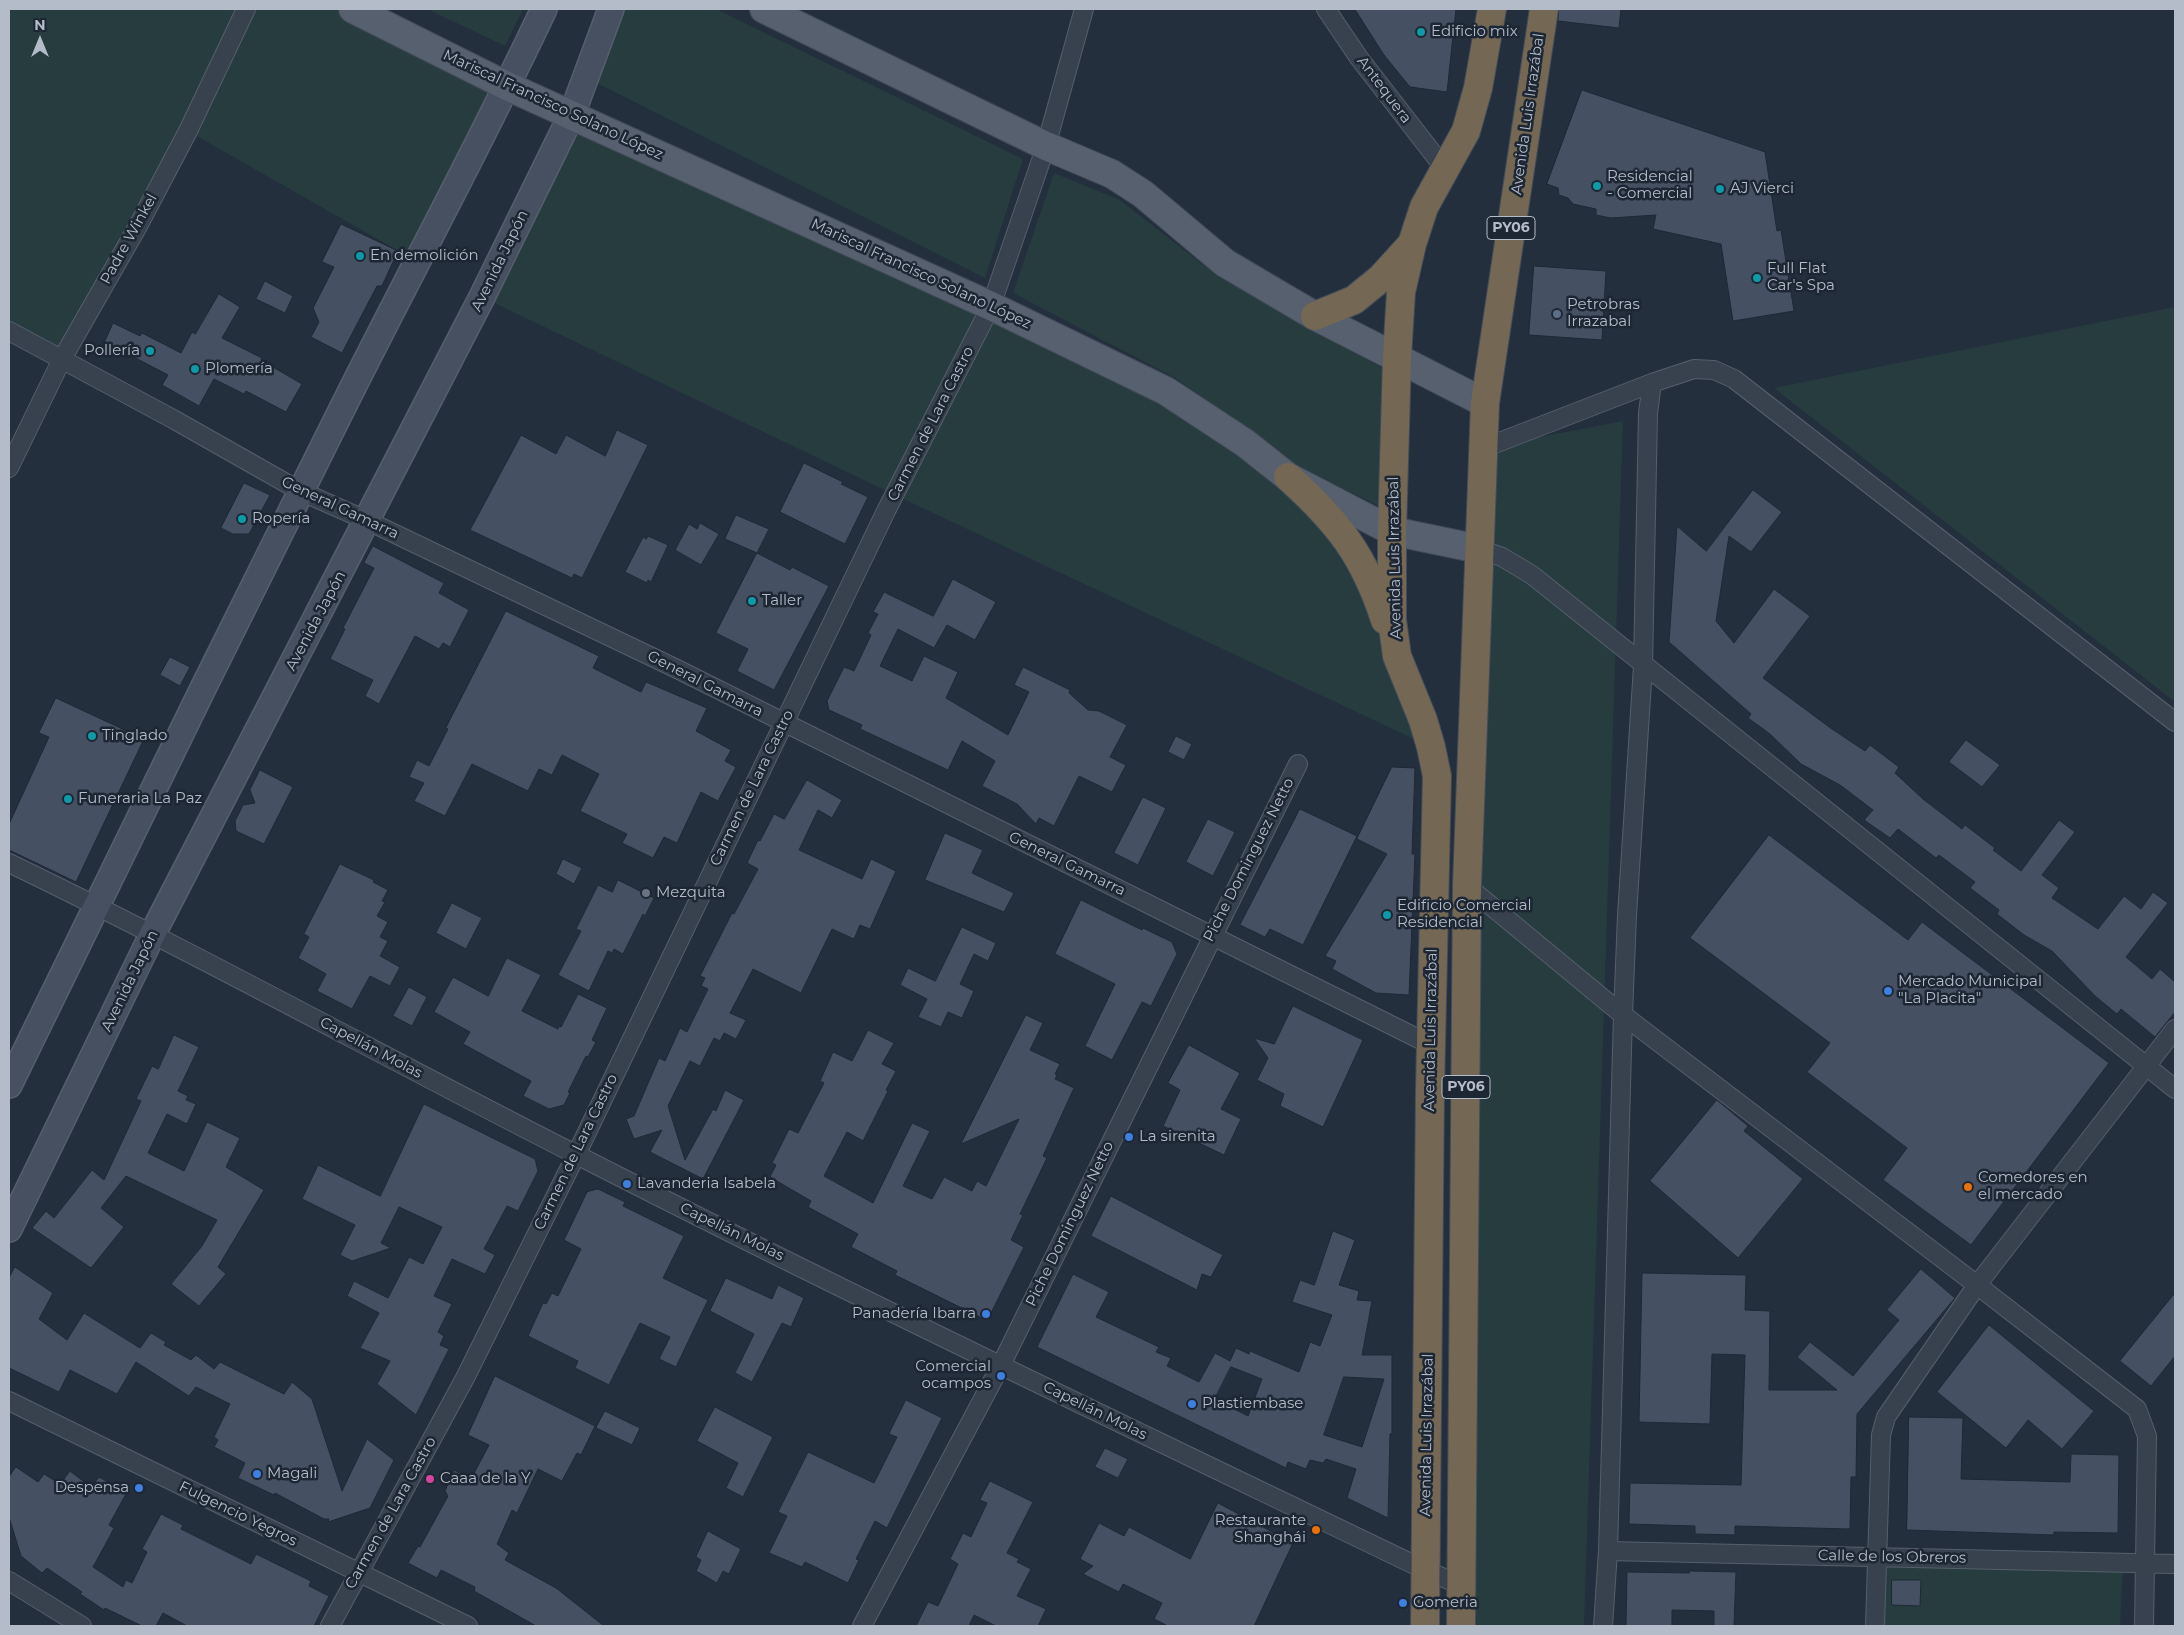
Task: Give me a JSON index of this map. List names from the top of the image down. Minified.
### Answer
{"streets":{"highway":["Avenida Luis Irrazábal","PY06"],"main road":["Mariscal Francisco Solano López","Avenida Japón"],"street":["Antequera","Padre Winkel","Carmen de Lara Castro","General Gamarra","Piche Dominguez Netto","Capellán Molas","Fulgencio Yegros","Calle de los Obreros"]},"crossings":[["Antequera","Avenida Luis Irrazábal"],["Mariscal Francisco Solano López","Avenida Luis Irrazábal"],["Mariscal Francisco Solano López","Avenida Japón"],["Mariscal Francisco Solano López","Carmen de Lara Castro"],["Avenida Luis Irrazábal","General Gamarra"],["Avenida Luis Irrazábal","Capellán Molas"],["Padre Winkel","General Gamarra"],["Avenida Japón","General Gamarra"],["Avenida Japón","Capellán Molas"],["Carmen de Lara Castro","General Gamarra"],["Carmen de Lara Castro","Capellán Molas"],["Carmen de Lara Castro","Fulgencio Yegros"],["General Gamarra","Piche Dominguez Netto"],["Piche Dominguez Netto","Capellán Molas"]],"places":["Edificio mix","Residencial - Comercial","AJ Vierci","En demolición","Full Flat Car's Spa","Petrobras Irrazabal","Pollería","Plomería","Ropería","Taller","Tinglado","Funeraria La Paz","Mezquita","Edificio Comercial Residencial","Mercado Municipal \"La Placita\"","La sirenita","Lavanderia Isabela","Comedores en el mercado","Panadería Ibarra","Comercial ocampos","Plastiembase","Magali","Caaa de la Y","Despensa","Restaurante Shanghái","Gomeria"],"north":"top"}
